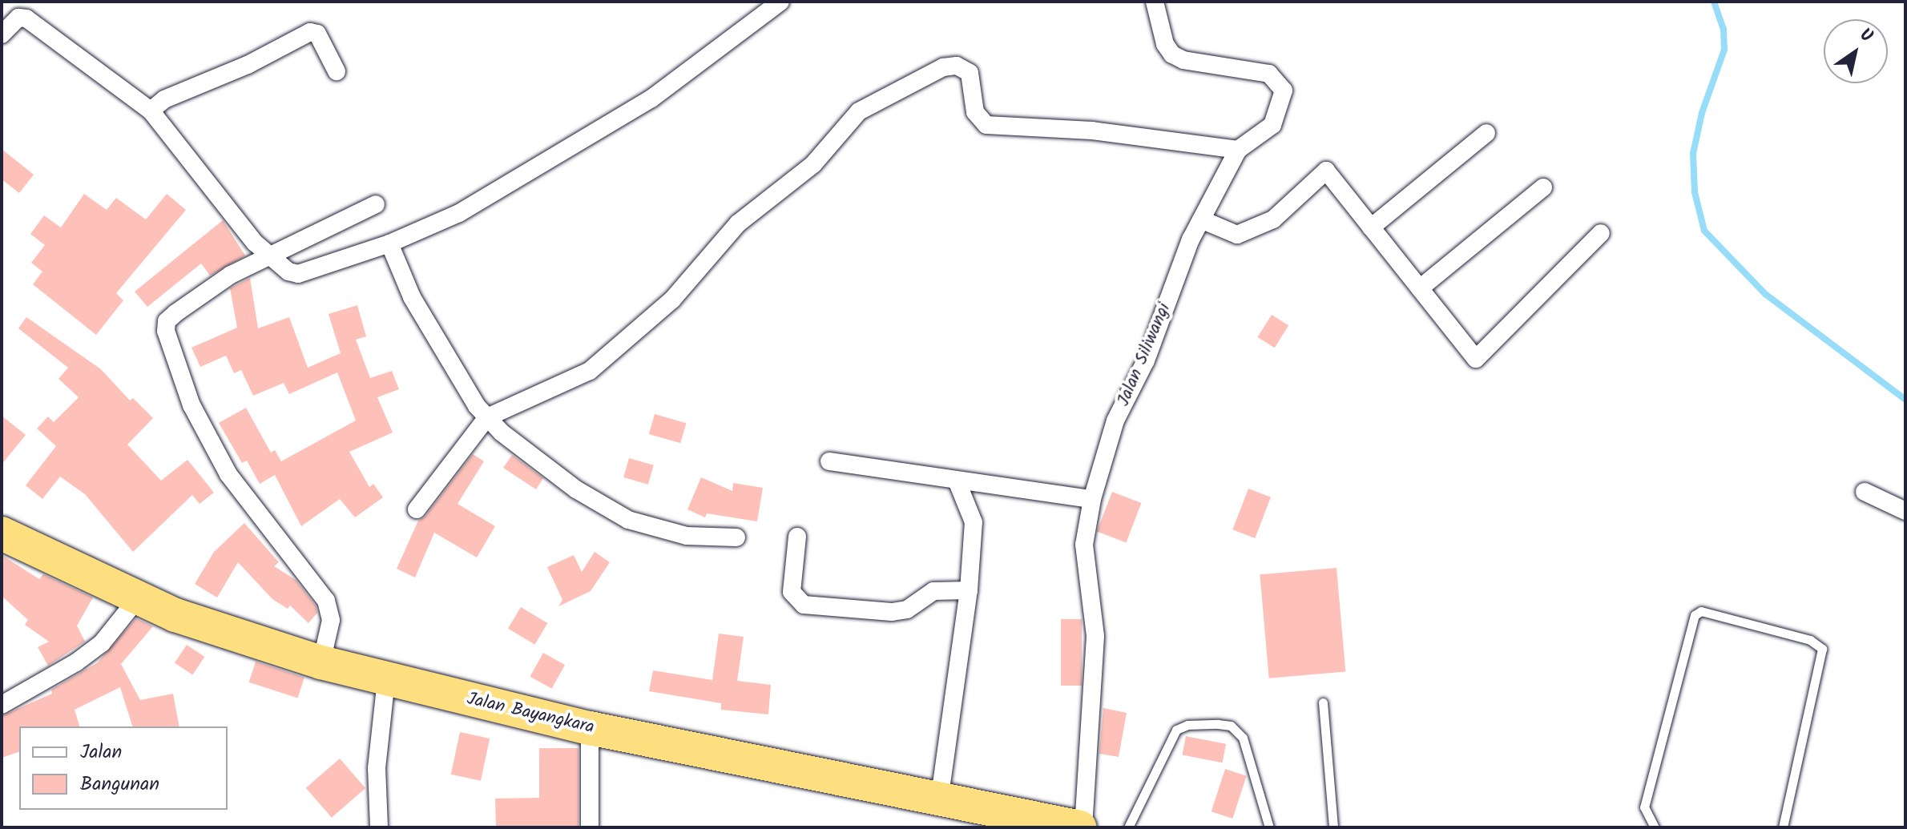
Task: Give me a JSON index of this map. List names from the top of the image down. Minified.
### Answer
{"streets":{"highway":["Jalan Bayangkara"],"street":["Jalan Siliwangi"]},"crossings":[["Jalan Siliwangi","Jalan Bayangkara"]],"legend":["Jalan","Bangunan"],"north":"top right"}
